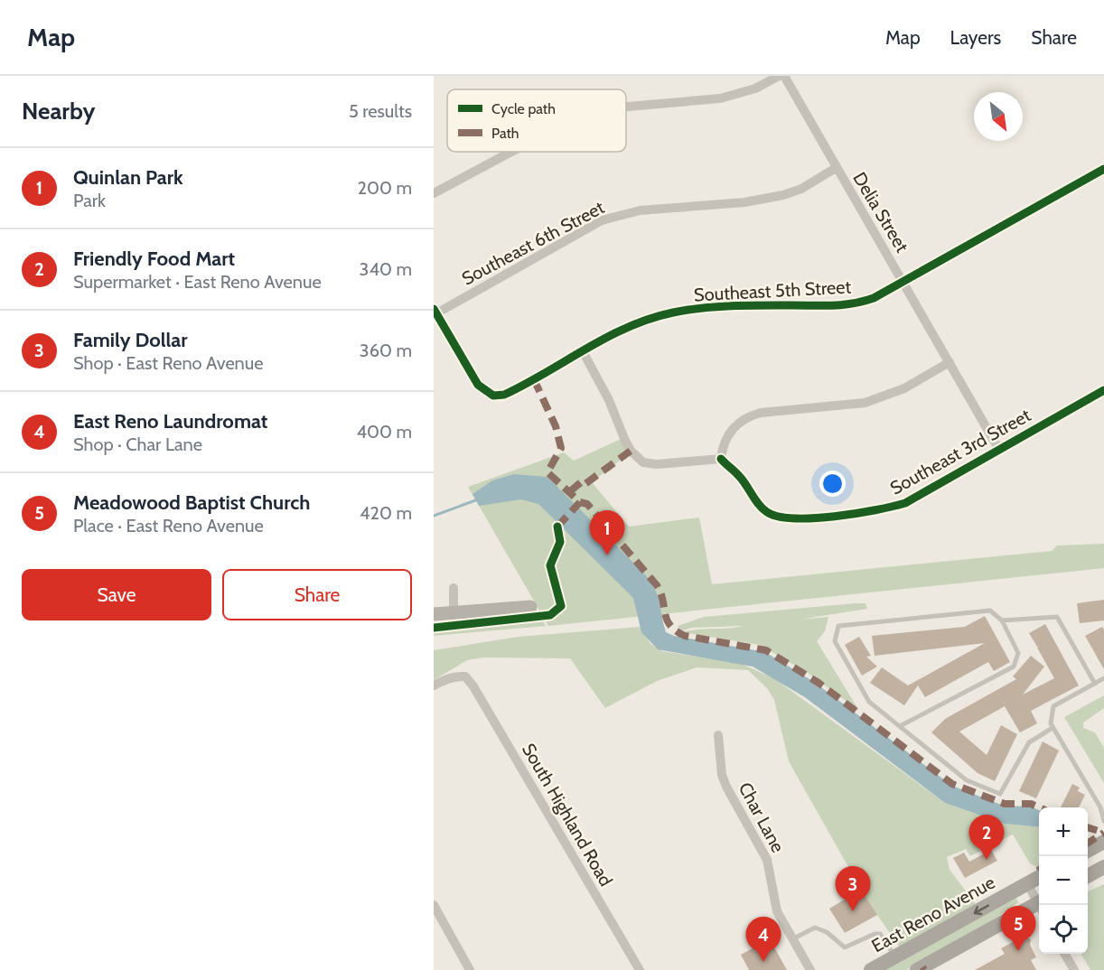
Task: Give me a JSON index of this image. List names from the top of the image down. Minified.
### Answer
{"streets":{"main road":["East Reno Avenue"],"street":["Delia Street","Southeast 6th Street","Southeast 5th Street","Southeast 3rd Street","South Highland Road","Char Lane"]},"crossings":[["Delia Street","Southeast 6th Street"],["Delia Street","Southeast 5th Street"],["Delia Street","Southeast 3rd Street"],["Southeast 6th Street","Southeast 5th Street"]],"legend":["Cycle path","Path"],"north":"bottom right","page":{"header":"Map","nav":["Map","Layers","Share"],"heading":["Nearby","5 results"],"list":[{"mark":"1","name":"Quinlan Park","note":"Park","value":"200 m"},{"mark":"2","name":"Friendly Food Mart","note":"Supermarket · East Reno Avenue","value":"340 m"},{"mark":"3","name":"Family Dollar","note":"Shop · East Reno Avenue","value":"360 m"},{"mark":"4","name":"East Reno Laundromat","note":"Shop · Char Lane","value":"400 m"},{"mark":"5","name":"Meadowood Baptist Church","note":"Place · East Reno Avenue","value":"420 m"}],"pins":["1","2","3","5","4"],"buttons":["Save","Share"],"map_buttons":["+","−"]}}
